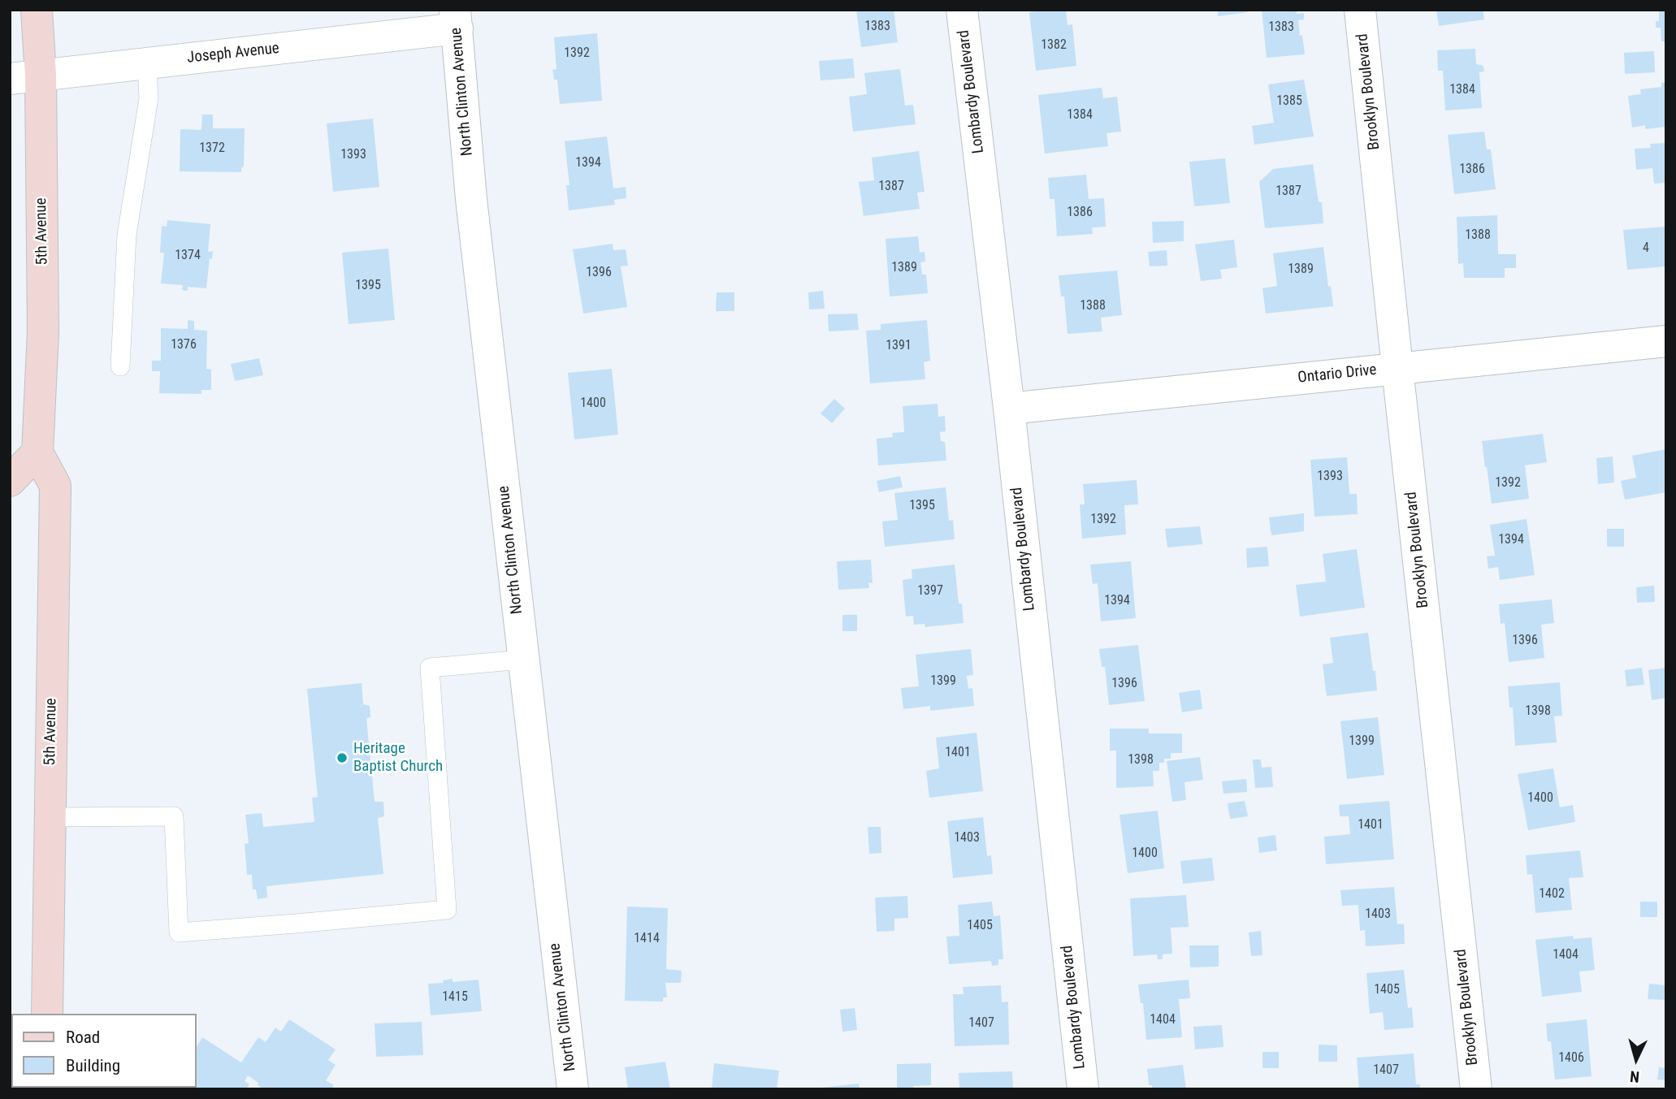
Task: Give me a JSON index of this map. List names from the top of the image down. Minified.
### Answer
{"streets":{"main road":["5th Avenue"],"street":["Joseph Avenue","North Clinton Avenue","Lombardy Boulevard","Brooklyn Boulevard","Ontario Drive"]},"crossings":[["Joseph Avenue","North Clinton Avenue"],["Joseph Avenue","5th Avenue"],["Lombardy Boulevard","Ontario Drive"],["Brooklyn Boulevard","Ontario Drive"]],"places":["Heritage Baptist Church"],"house_numbers":["1383","1383","1382","1392","1384","1385","1384","1372","1393","1394","1386","1387","1387","1386","1388","4","1374","1389","1389","1396","1395","1388","1376","1391","1400","1393","1392","1395","1392","1394","1397","1394","1396","1399","1396","1398","1399","1401","1398","1400","1401","1403","1400","1402","1403","1405","1414","1404","1405","1415","1404","1407","1406","1407"],"legend":["Road","Building"],"north":"bottom"}
